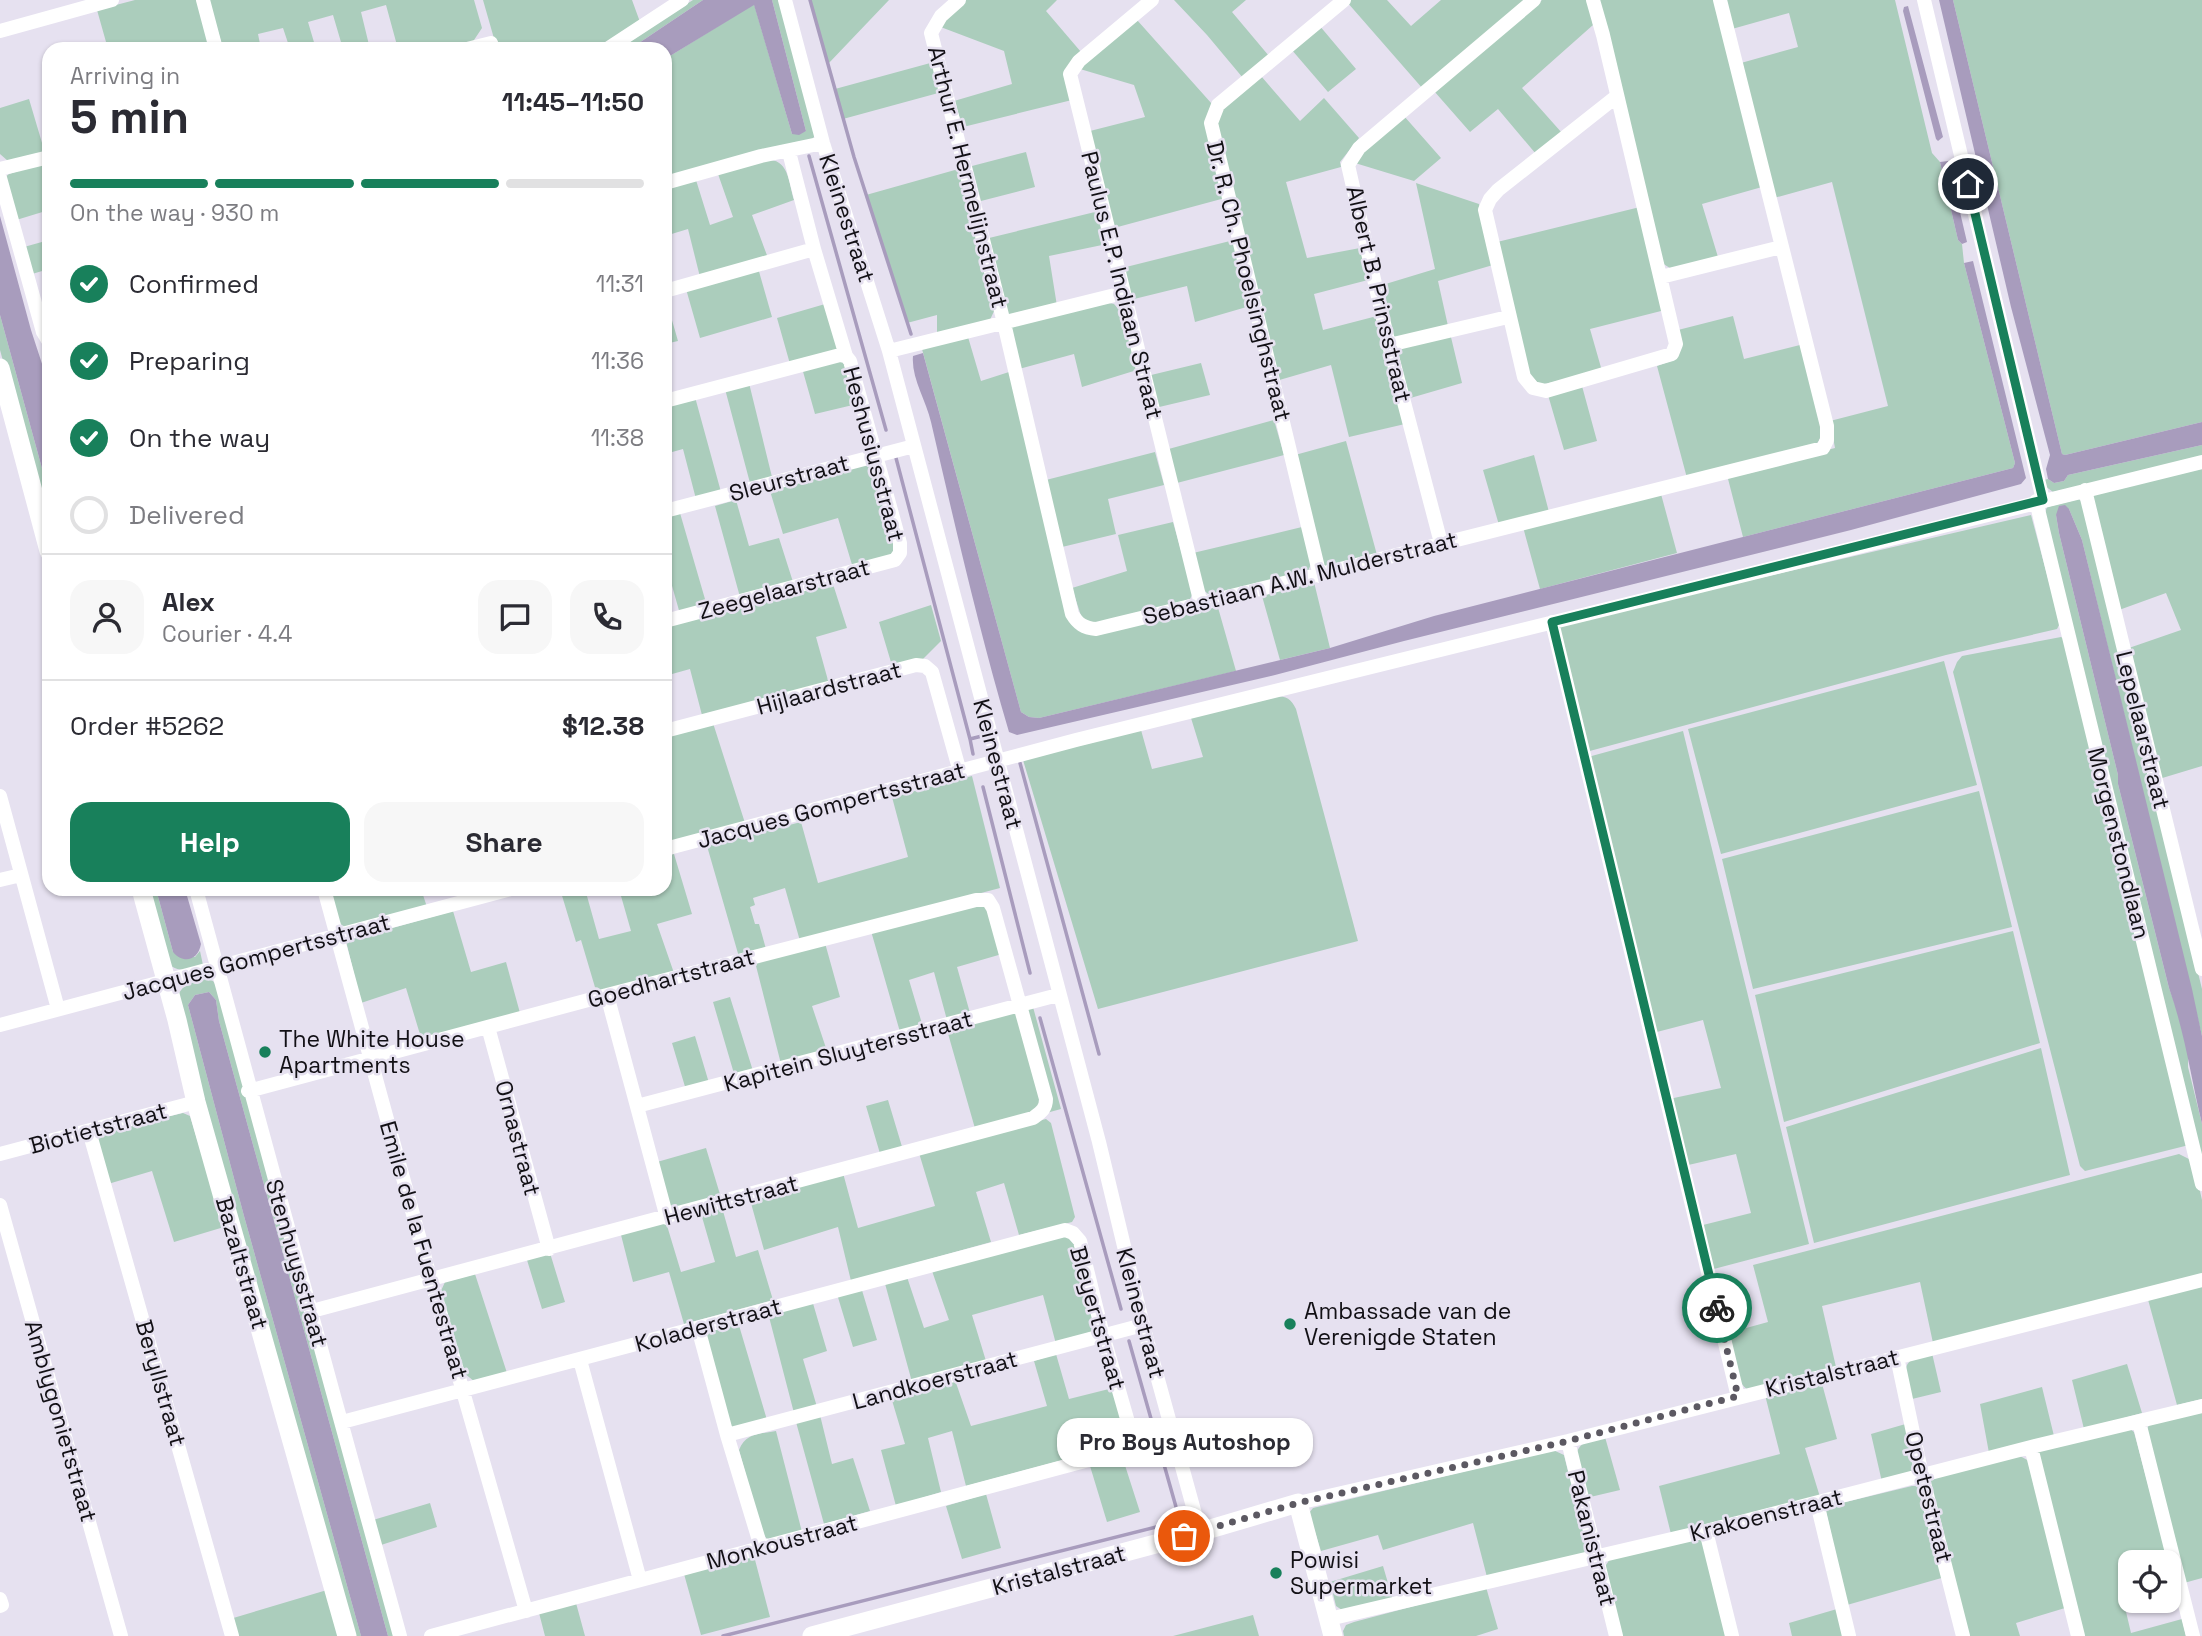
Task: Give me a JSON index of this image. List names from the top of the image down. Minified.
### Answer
{"streets":{"street":["Arthur E. Hermelijnstraat","Kleinestraat","Dr. R. Ch. Phoelsinghstraat","Paulus E.P. Indiaan Straat","Albert B. Prinsstraat","Heshusiusstraat","Sleurstraat","Sebastiaan A.W. Mulderstraat","Zeegelaarstraat","Hijlaardstraat","Lepelaarstraat","Jacques Gompertsstraat","Morgenstondlaan","Goedhartstraat","Kapitein Sluytersstraat","Biotietstraat","Ornastraat","Hewittstraat","Emile de la Fuentestraat","Bazaltstraat","Stenhuysstraat","Bleyertstraat","Koladerstraat","Kristalstraat","Landkoerstraat","Beryllstraat","Amblygonietstraat","Opetestraat","Krakoenstraat","Pakanistraat","Monkoustraat"]},"crossings":[["Arthur E. Hermelijnstraat","Sebastiaan A.W. Mulderstraat"],["Kleinestraat","Sleurstraat"],["Kleinestraat","Jacques Gompertsstraat"],["Kleinestraat","Kapitein Sluytersstraat"],["Kleinestraat","Kristalstraat"],["Kleinestraat","Landkoerstraat"],["Dr. R. Ch. Phoelsinghstraat","Sebastiaan A.W. Mulderstraat"],["Paulus E.P. Indiaan Straat","Sebastiaan A.W. Mulderstraat"],["Albert B. Prinsstraat","Sebastiaan A.W. Mulderstraat"],["Heshusiusstraat","Sleurstraat"],["Heshusiusstraat","Zeegelaarstraat"],["Hijlaardstraat","Jacques Gompertsstraat"],["Lepelaarstraat","Jacques Gompertsstraat"],["Jacques Gompertsstraat","Morgenstondlaan"],["Jacques Gompertsstraat","Emile de la Fuentestraat"],["Jacques Gompertsstraat","Bazaltstraat"],["Jacques Gompertsstraat","Stenhuysstraat"],["Goedhartstraat","Kapitein Sluytersstraat"],["Goedhartstraat","Ornastraat"],["Goedhartstraat","Hewittstraat"],["Goedhartstraat","Emile de la Fuentestraat"],["Goedhartstraat","Stenhuysstraat"],["Kapitein Sluytersstraat","Hewittstraat"],["Biotietstraat","Bazaltstraat"],["Biotietstraat","Beryllstraat"],["Ornastraat","Hewittstraat"],["Hewittstraat","Emile de la Fuentestraat"],["Hewittstraat","Stenhuysstraat"],["Emile de la Fuentestraat","Koladerstraat"],["Emile de la Fuentestraat","Monkoustraat"],["Stenhuysstraat","Koladerstraat"],["Bleyertstraat","Koladerstraat"],["Bleyertstraat","Landkoerstraat"],["Bleyertstraat","Monkoustraat"],["Kristalstraat","Opetestraat"],["Kristalstraat","Pakanistraat"],["Opetestraat","Krakoenstraat"],["Krakoenstraat","Pakanistraat"]],"places":["The White House Apartments","Ambassade van de Verenigde Staten","Pro Boys Autoshop","Powisi Supermarket"],"page":{"heading":["5 min","Arriving in","11:45–11:50"],"panel":["Alex","Courier · 4.4","Order #5262","$12.38"],"bar":"On the way · 930 m","list":[["Confirmed","11:31"],["Preparing","11:36"],["On the way","11:38"],"Delivered"],"buttons":["Help","Share"],"bubble":"Pro Boys Autoshop"}}
